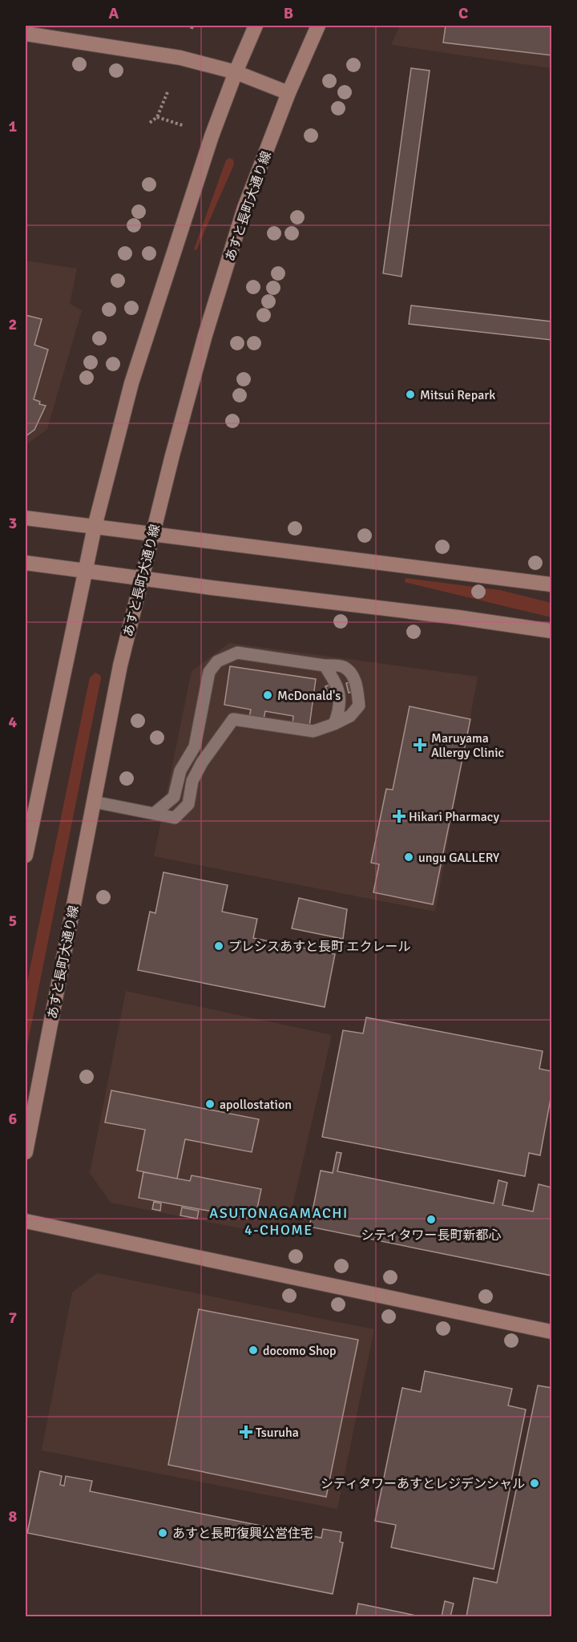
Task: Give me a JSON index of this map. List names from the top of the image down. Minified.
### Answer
{"streets":{"main road":["あすと長町大通り線"]},"districts":["ASUTONAGAMACHI 4-CHOME"],"places":{"other":["Mitsui Repark","McDonald's","ungu GALLERY","プレシスあすと長町 エクレール","apollostation","シティタワー長町新都心","docomo Shop","シティタワーあすとレジデンシャル","あすと長町復興公営住宅"],"health":["Maruyama Allergy Clinic","Hikari Pharmacy","Tsuruha"]},"grid":{"columns":["A","B","C"],"rows":["1","2","3","4","5","6","7","8"]}}
